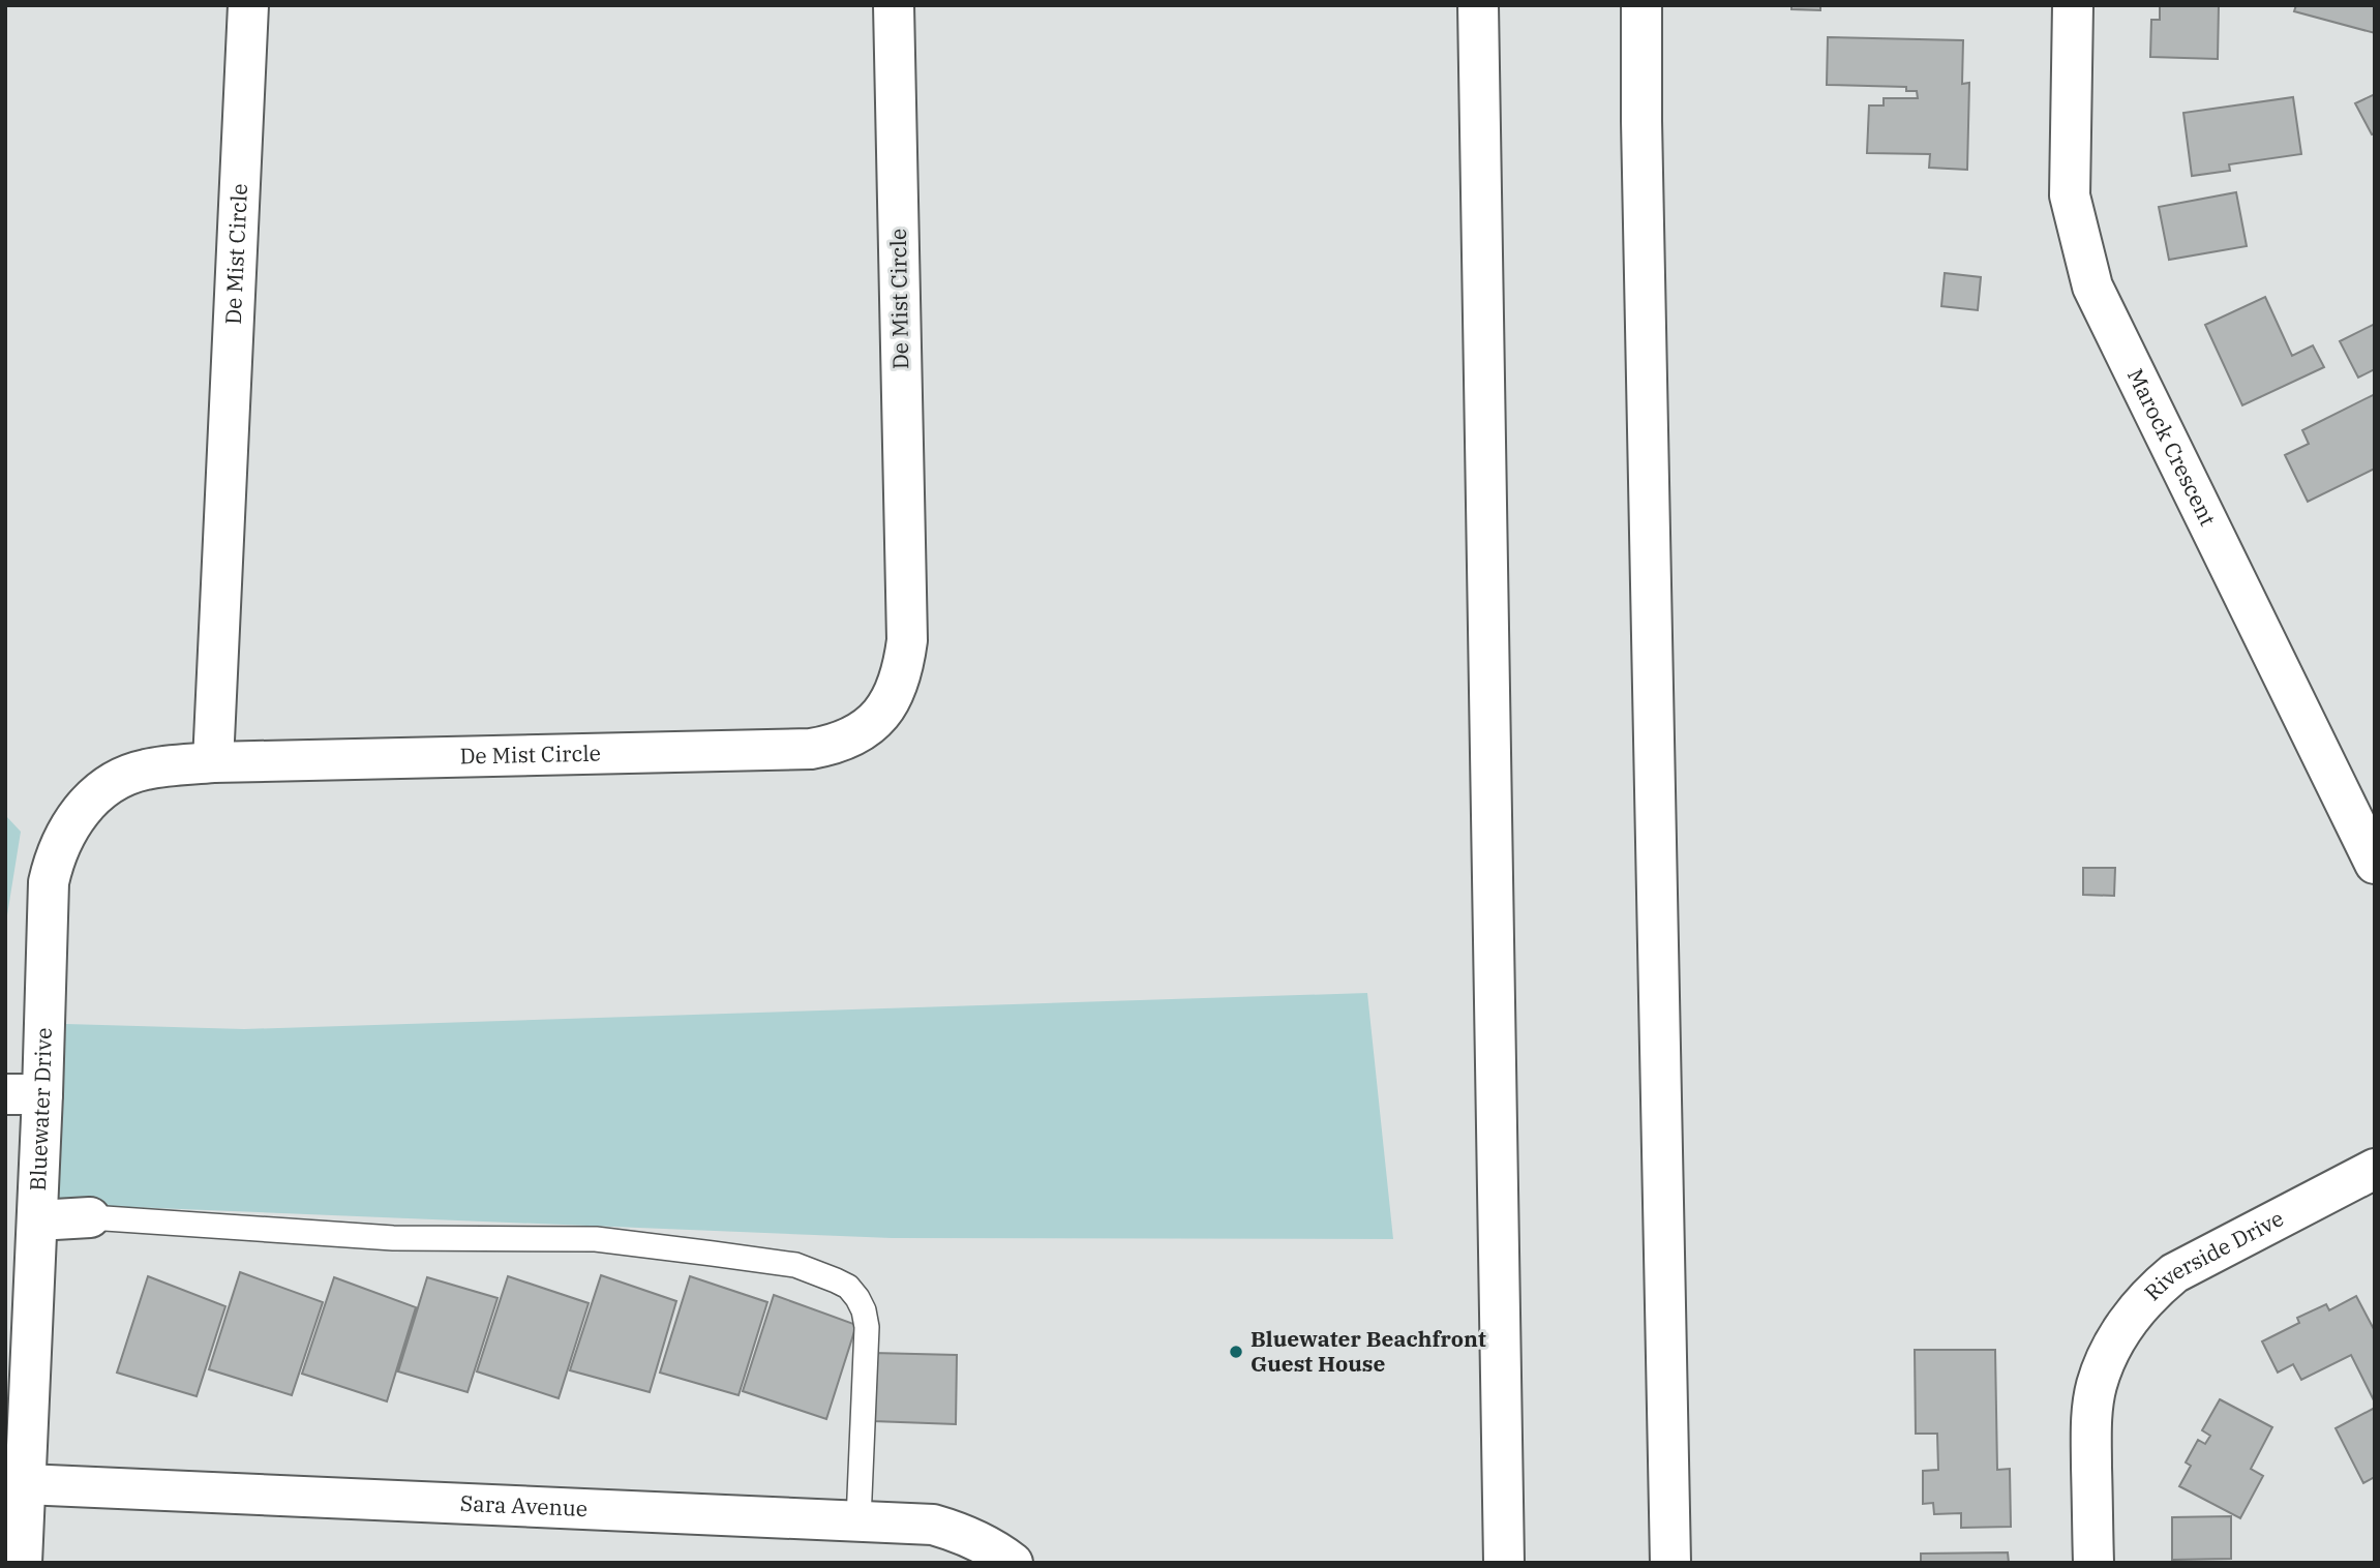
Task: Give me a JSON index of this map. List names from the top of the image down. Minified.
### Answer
{"streets":{"main road":["De Mist Circle","Marock Crescent","Bluewater Drive","Riverside Drive","Sara Avenue"]},"crossings":[["De Mist Circle","Bluewater Drive"],["Bluewater Drive","Sara Avenue"]],"places":["Bluewater Beachfront Guest House"]}
